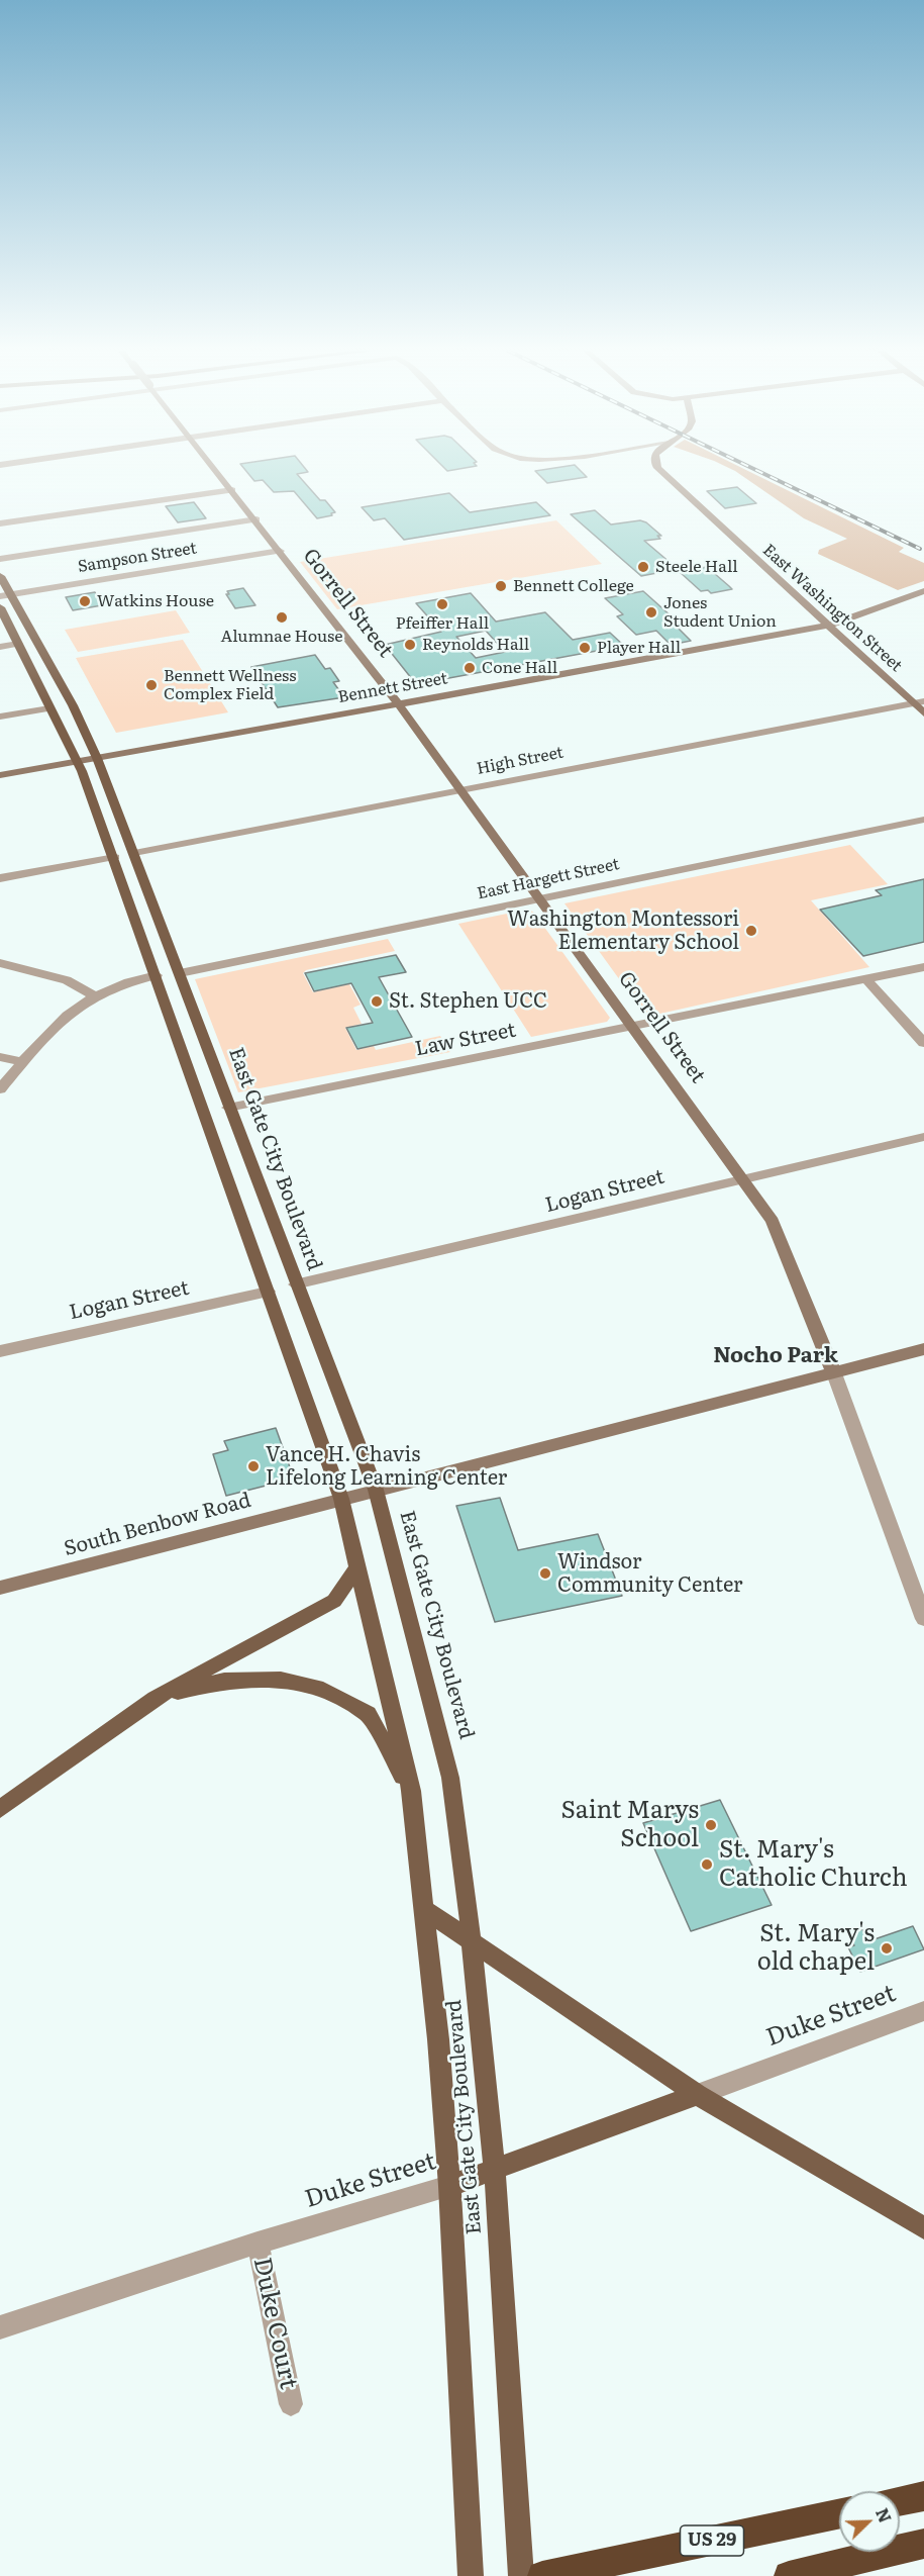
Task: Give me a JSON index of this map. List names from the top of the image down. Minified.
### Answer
{"streets":{"highway":["US 29"],"main road":["East Gate City Boulevard","Duke Street"],"street":["Sampson Street","Gorrell Street","East Washington Street","Bennett Street","High Street","East Hargett Street","Law Street","Logan Street","South Benbow Road","Duke Court"]},"crossings":[["Sampson Street","Gorrell Street"],["Sampson Street","East Gate City Boulevard"],["Gorrell Street","Bennett Street"],["Gorrell Street","High Street"],["Gorrell Street","East Hargett Street"],["Gorrell Street","Law Street"],["Gorrell Street","Logan Street"],["Gorrell Street","South Benbow Road"],["East Washington Street","Bennett Street"],["East Washington Street","High Street"],["Bennett Street","East Gate City Boulevard"],["High Street","East Gate City Boulevard"],["East Hargett Street","East Gate City Boulevard"],["Law Street","East Gate City Boulevard"],["East Gate City Boulevard","Logan Street"],["East Gate City Boulevard","South Benbow Road"],["East Gate City Boulevard","Duke Street"],["Duke Street","Duke Court"]],"districts":["Nocho Park"],"places":["Steele Hall","Bennett College","Watkins House","Pfeiffer Hall","Jones Student Union","Alumnae House","Reynolds Hall","Player Hall","Cone Hall","Bennett Wellness Complex Field","Washington Montessori Elementary School","St. Stephen UCC","Vance H. Chavis Lifelong Learning Center","Windsor Community Center","Saint Marys School","St. Mary's Catholic Church","St. Mary's old chapel"],"north":"top right"}
